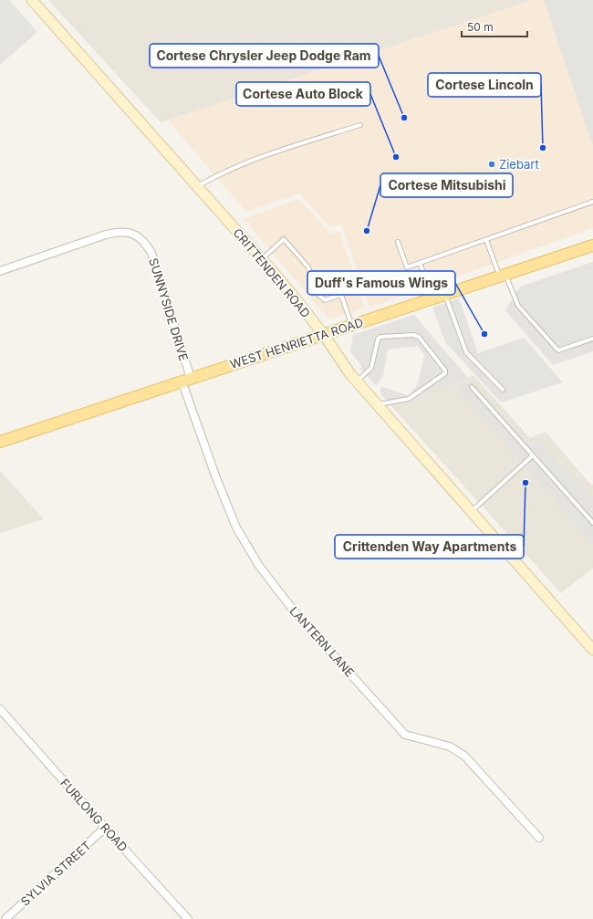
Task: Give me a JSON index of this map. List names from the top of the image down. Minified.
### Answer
{"streets":{"main road":["WEST HENRIETTA ROAD"],"street":["CRITTENDEN ROAD","SUNNYSIDE DRIVE","LANTERN LANE","FURLONG ROAD","SYLVIA STREET"]},"crossings":[["CRITTENDEN ROAD","WEST HENRIETTA ROAD"],["SUNNYSIDE DRIVE","WEST HENRIETTA ROAD"],["SUNNYSIDE DRIVE","LANTERN LANE"],["WEST HENRIETTA ROAD","LANTERN LANE"],["FURLONG ROAD","SYLVIA STREET"]],"places":["Cortese Chrysler Jeep Dodge Ram","Cortese Lincoln","Cortese Auto Block","Ziebart","Cortese Mitsubishi","Duff's Famous Wings","Crittenden Way Apartments"],"scale_bar":"50 m"}
